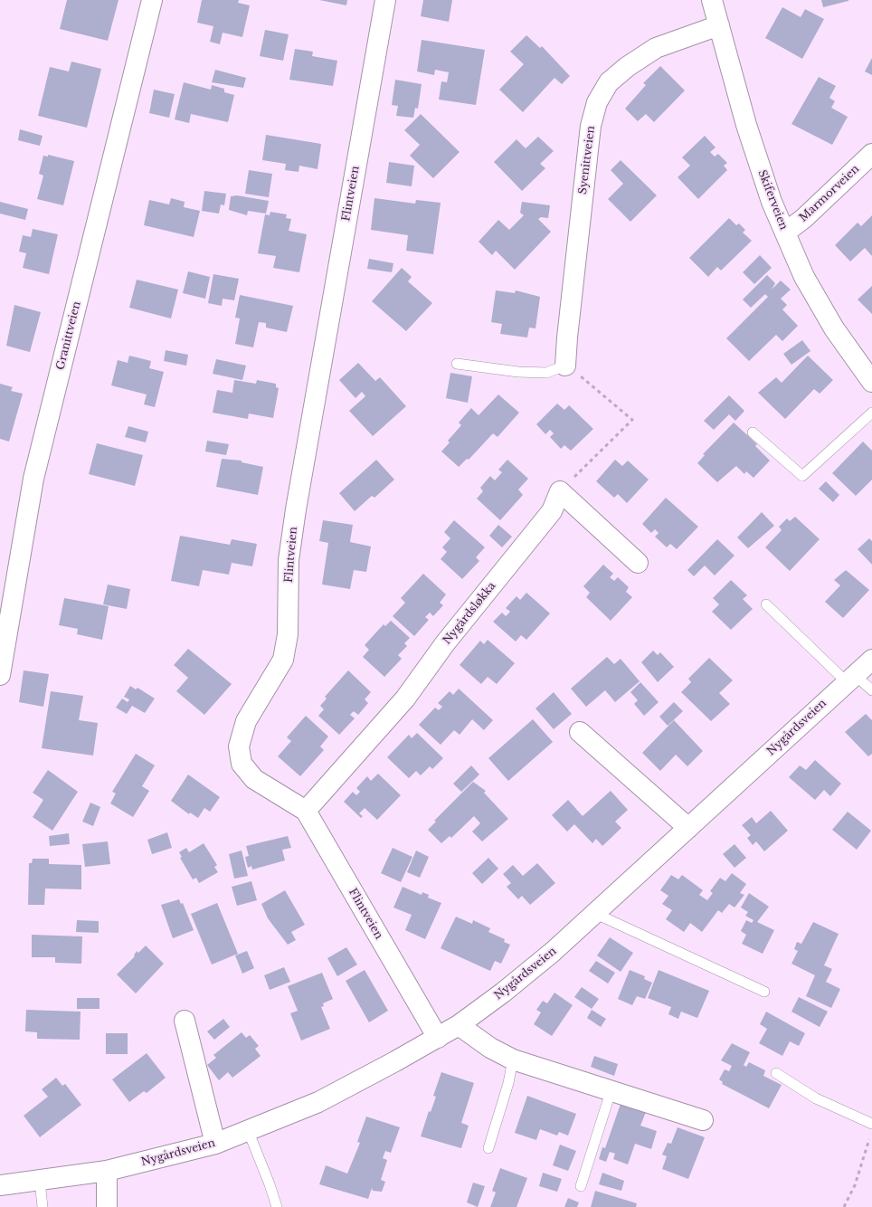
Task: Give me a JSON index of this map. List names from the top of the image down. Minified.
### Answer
{"streets":{"street":["Syenittveien","Flintveien","Marmorveien","Skiferveien","Granittveien","Nygårdsløkka","Nygårdsveien"]},"crossings":[["Syenittveien","Skiferveien"],["Flintveien","Nygårdsløkka"],["Flintveien","Nygårdsveien"],["Marmorveien","Skiferveien"]]}
